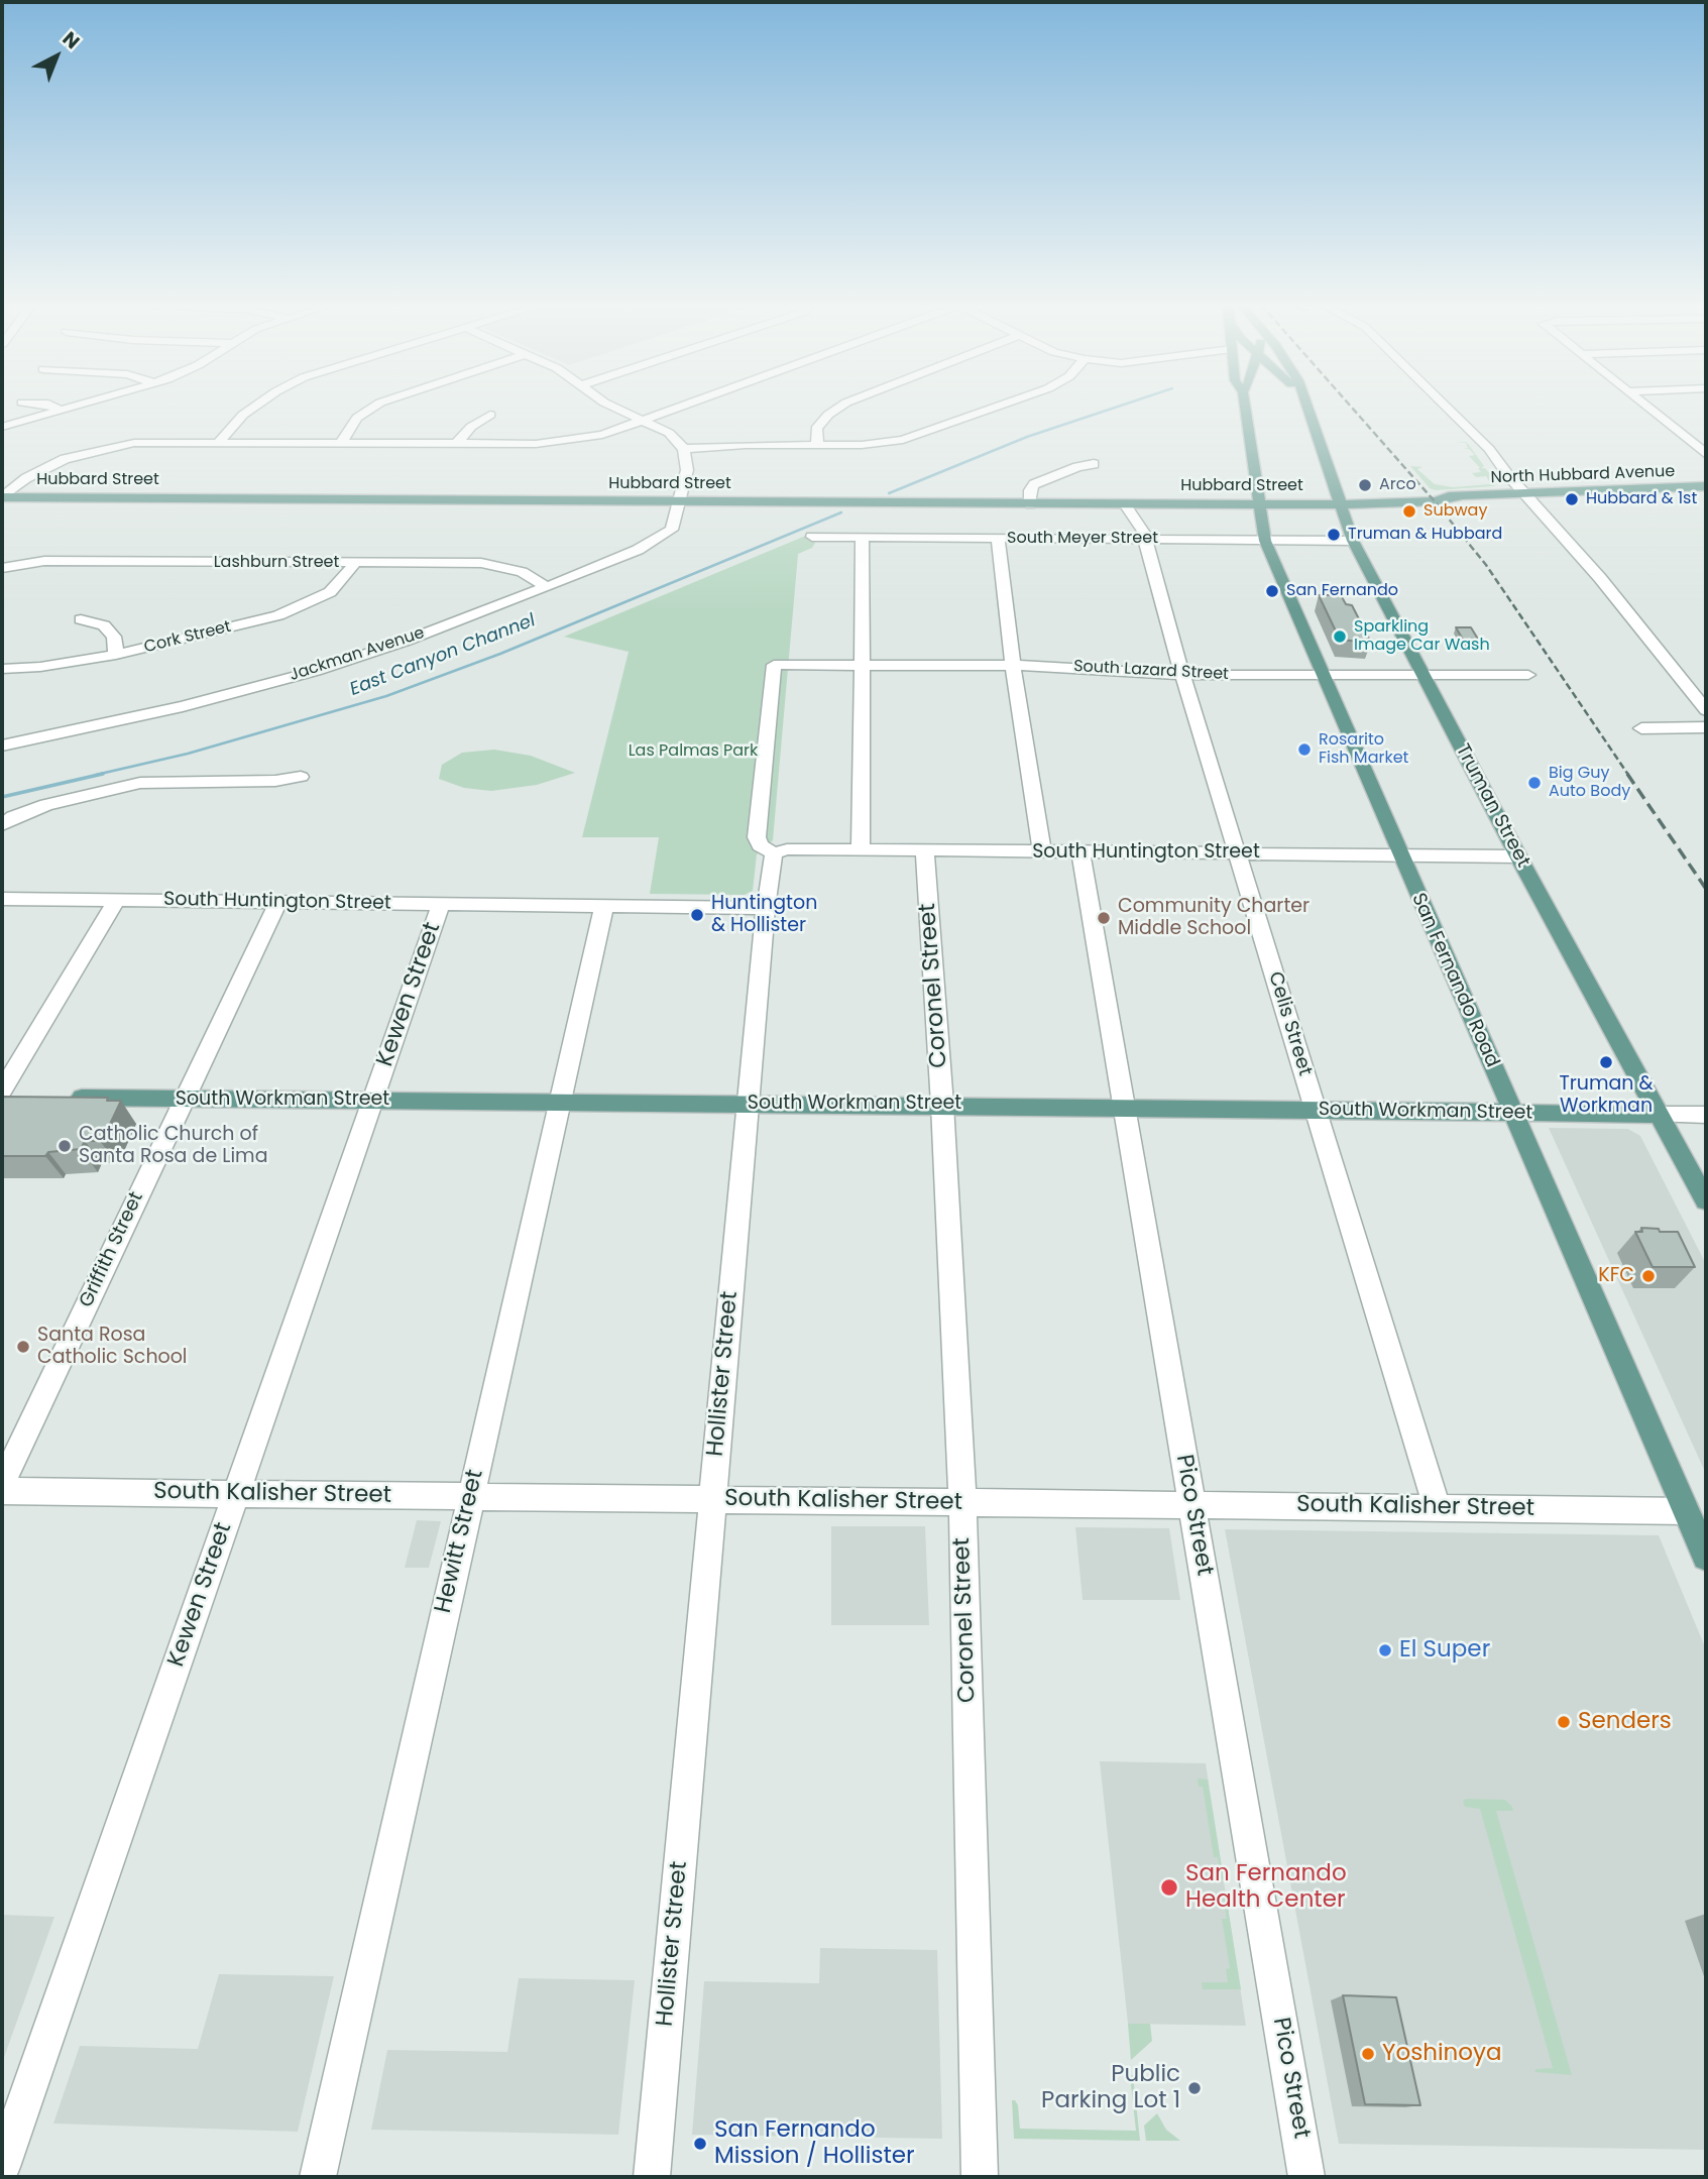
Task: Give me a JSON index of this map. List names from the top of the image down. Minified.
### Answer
{"streets":{"main road":["North Hubbard Avenue","Hubbard Street","Truman Street","San Fernando Road","South Workman Street"],"street":["South Meyer Street","Lashburn Street","Cork Street","Jackman Avenue","South Lazard Street","South Huntington Street","Coronel Street","Kewen Street","Celis Street","Griffith Street","Hollister Street","South Kalisher Street","Pico Street","Hewitt Street"]},"crossings":[["North Hubbard Avenue","Hubbard Street"],["Hubbard Street","Jackman Avenue"],["Hubbard Street","Truman Street"],["Hubbard Street","San Fernando Road"],["Hubbard Street","Celis Street"],["South Meyer Street","Truman Street"],["South Meyer Street","San Fernando Road"],["South Meyer Street","Celis Street"],["Lashburn Street","Cork Street"],["Lashburn Street","Jackman Avenue"],["South Lazard Street","Truman Street"],["South Lazard Street","South Huntington Street"],["South Lazard Street","San Fernando Road"],["South Lazard Street","Celis Street"],["South Lazard Street","Hollister Street"],["Truman Street","South Huntington Street"],["Truman Street","South Workman Street"],["South Huntington Street","San Fernando Road"],["South Huntington Street","Coronel Street"],["South Huntington Street","Kewen Street"],["South Huntington Street","Celis Street"],["South Huntington Street","Griffith Street"],["South Huntington Street","Hollister Street"],["South Huntington Street","Pico Street"],["South Huntington Street","Hewitt Street"],["San Fernando Road","South Workman Street"],["San Fernando Road","South Kalisher Street"],["Coronel Street","South Workman Street"],["Coronel Street","South Kalisher Street"],["Kewen Street","South Workman Street"],["Kewen Street","South Kalisher Street"],["Celis Street","South Workman Street"],["Celis Street","South Kalisher Street"],["South Workman Street","Griffith Street"],["South Workman Street","Hollister Street"],["South Workman Street","Pico Street"],["South Workman Street","Hewitt Street"],["Hollister Street","South Kalisher Street"],["South Kalisher Street","Pico Street"],["South Kalisher Street","Hewitt Street"]],"water":["East Canyon Channel"],"parks":["Las Palmas Park"],"places":["Arco","Hubbard & 1st","Subway","Truman & Hubbard","San Fernando","Sparkling Image Car Wash","Rosarito Fish Market","Big Guy Auto Body","Huntington & Hollister","Community Charter Middle School","Truman & Workman","Catholic Church of Santa Rosa de Lima","KFC","Santa Rosa Catholic School","El Super","Senders","San Fernando Health Center","Yoshinoya","Public Parking Lot 1","San Fernando Mission / Hollister"],"north":"top right"}
